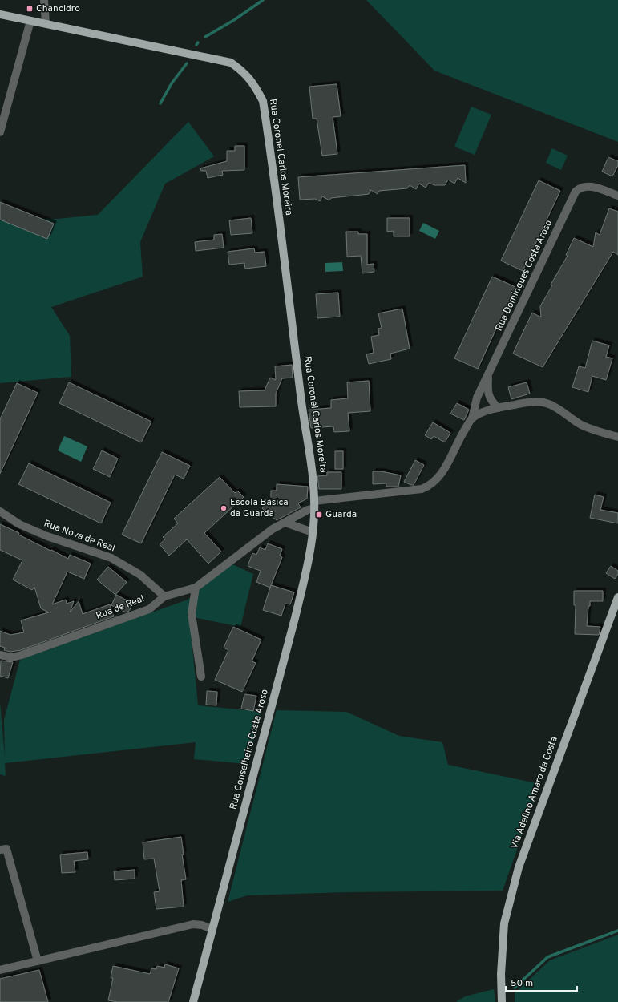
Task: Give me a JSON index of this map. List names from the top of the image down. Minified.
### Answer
{"streets":{"main road":["Rua Coronel Carlos Moreira","Rua Conselheiro Costa Aroso","Via Adelino Amaro da Costa"],"street":["Rua Domingues Costa Aroso","Rua Nova de Real","Rua de Real"]},"crossings":[["Rua Coronel Carlos Moreira","Rua de Real"],["Rua Coronel Carlos Moreira","Rua Conselheiro Costa Aroso"],["Rua Domingues Costa Aroso","Rua de Real"],["Rua Nova de Real","Rua de Real"],["Rua de Real","Rua Conselheiro Costa Aroso"]],"places":{"transit":["Chancidro","Guarda"],"other":["Escola Básica da Guarda"]},"scale_bar":"50 m"}
